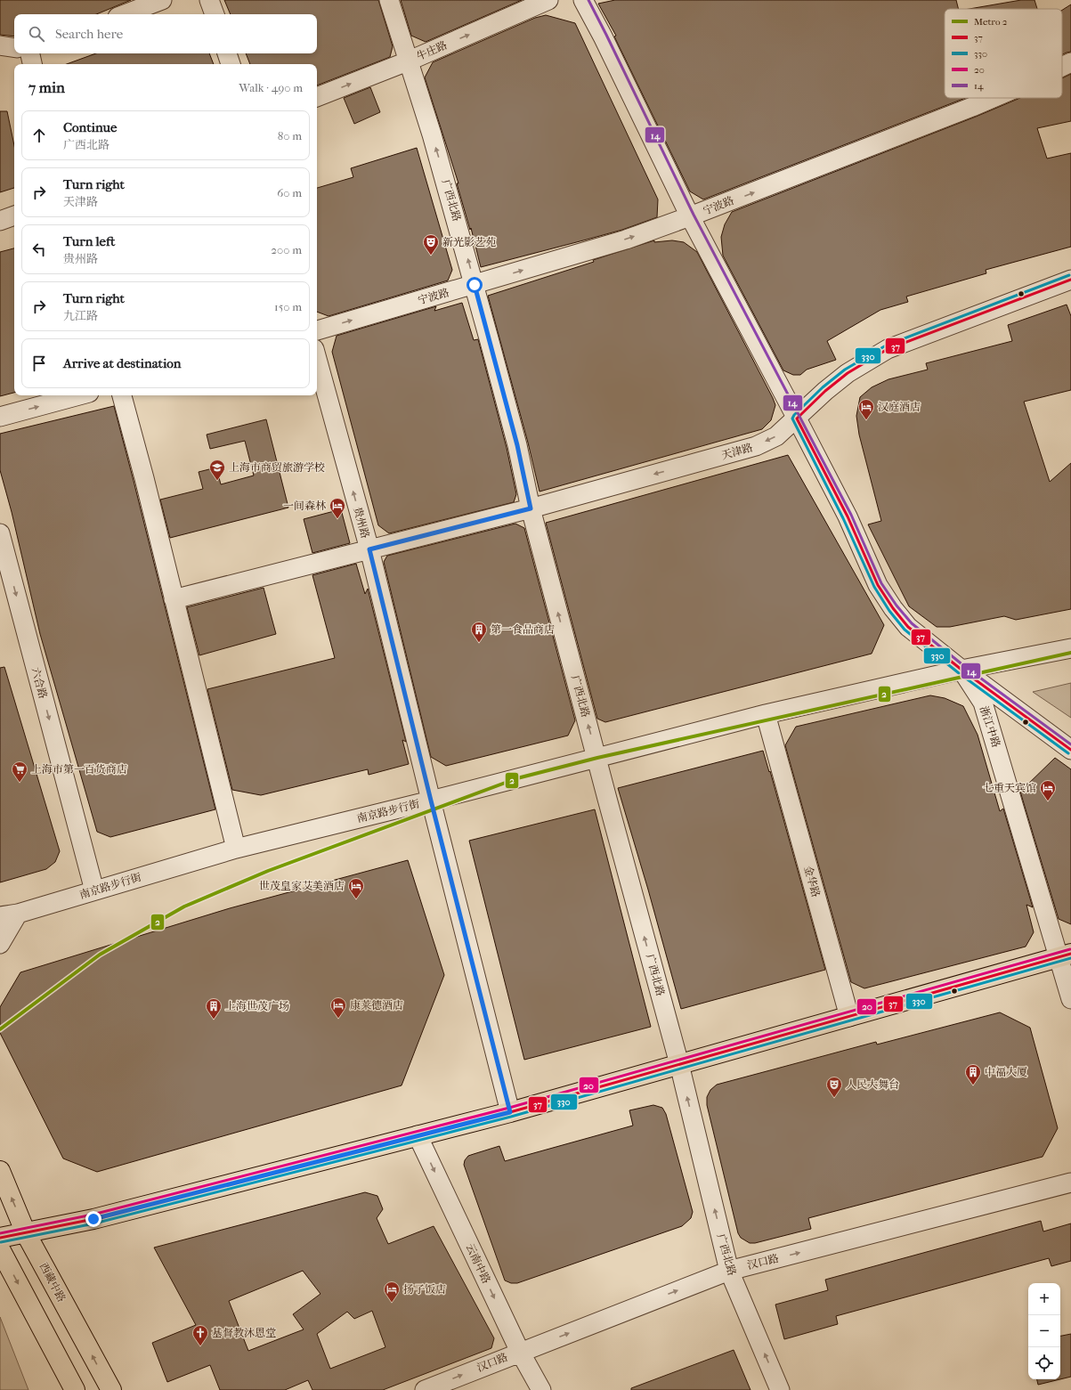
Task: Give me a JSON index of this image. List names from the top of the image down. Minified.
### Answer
{"streets":{"main road":["西藏中路"],"street":["牛庄路","广西北路","宁波路","天津路","贵州路","六合路","浙江中路","南京路步行街","金华路","汉口路","云南中路"]},"crossings":[["牛庄路","广西北路"],["广西北路","宁波路"],["广西北路","天津路"],["广西北路","南京路步行街"],["广西北路","汉口路"],["宁波路","浙江中路"],["天津路","贵州路"],["天津路","浙江中路"],["贵州路","南京路步行街"],["六合路","南京路步行街"],["浙江中路","南京路步行街"],["南京路步行街","金华路"],["汉口路","云南中路"]],"one_way":["牛庄路","广西北路","宁波路","汉口路","云南中路"],"places":{"theatre":["新光影艺苑","人民大舞台"],"hotel":["汉庭酒店","一间森林","七重天宾馆","世茂皇家艾美酒店","康莱德酒店","扬子饭店"],"school or university":["上海市商贸旅游学校"],"building":["第一食品商店","上海世茂广场","中福大厦"],"supermarket":["上海市第一百货商店"],"church":["基督教沐恩堂"]},"lines":["transit line 14","transit line 330","transit line 37","metro line 2","transit line 20"],"legend":["Metro 2","37","330","20","14"],"page":{"search":"Search here","heading":["7 min","Walk · 490 m"],"list":[["Continue","广西北路","80 m"],["Turn right","天津路","60 m"],["Turn left","贵州路","200 m"],["Turn right","九江路","150 m"],"Arrive at destination"],"map_buttons":["+","−"]}}
